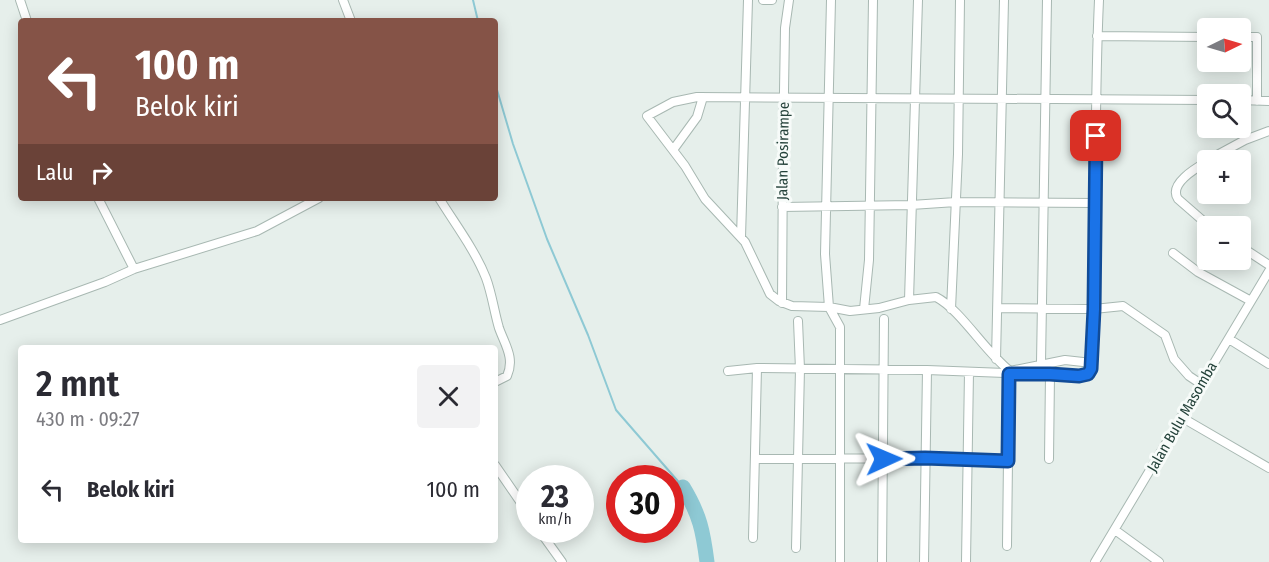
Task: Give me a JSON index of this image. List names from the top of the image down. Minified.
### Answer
{"streets":{"street":["Jalan Posirampe","Jalan Bulu Masomba"]},"north":"right","page":{"map_buttons":["+","−"],"turn":["100 m","Belok kiri"],"then":"Lalu","heading":["2 mnt","430 m · 09:27"],"list":[{"name":"Belok kiri","value":"100 m"}],"speed":"23 km/h","limit":"30"}}
